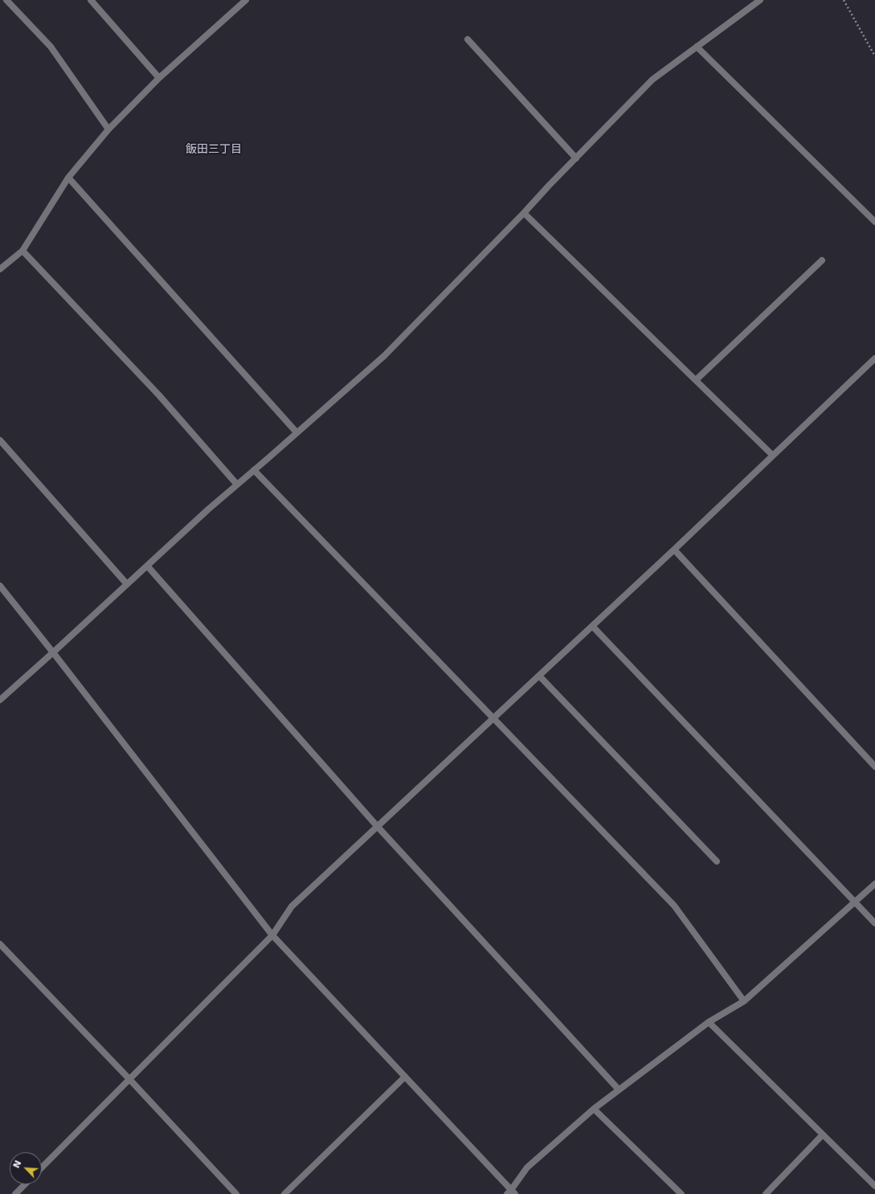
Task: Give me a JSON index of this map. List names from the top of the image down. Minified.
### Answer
{"districts":["飯田三丁目"],"north":"top left"}
